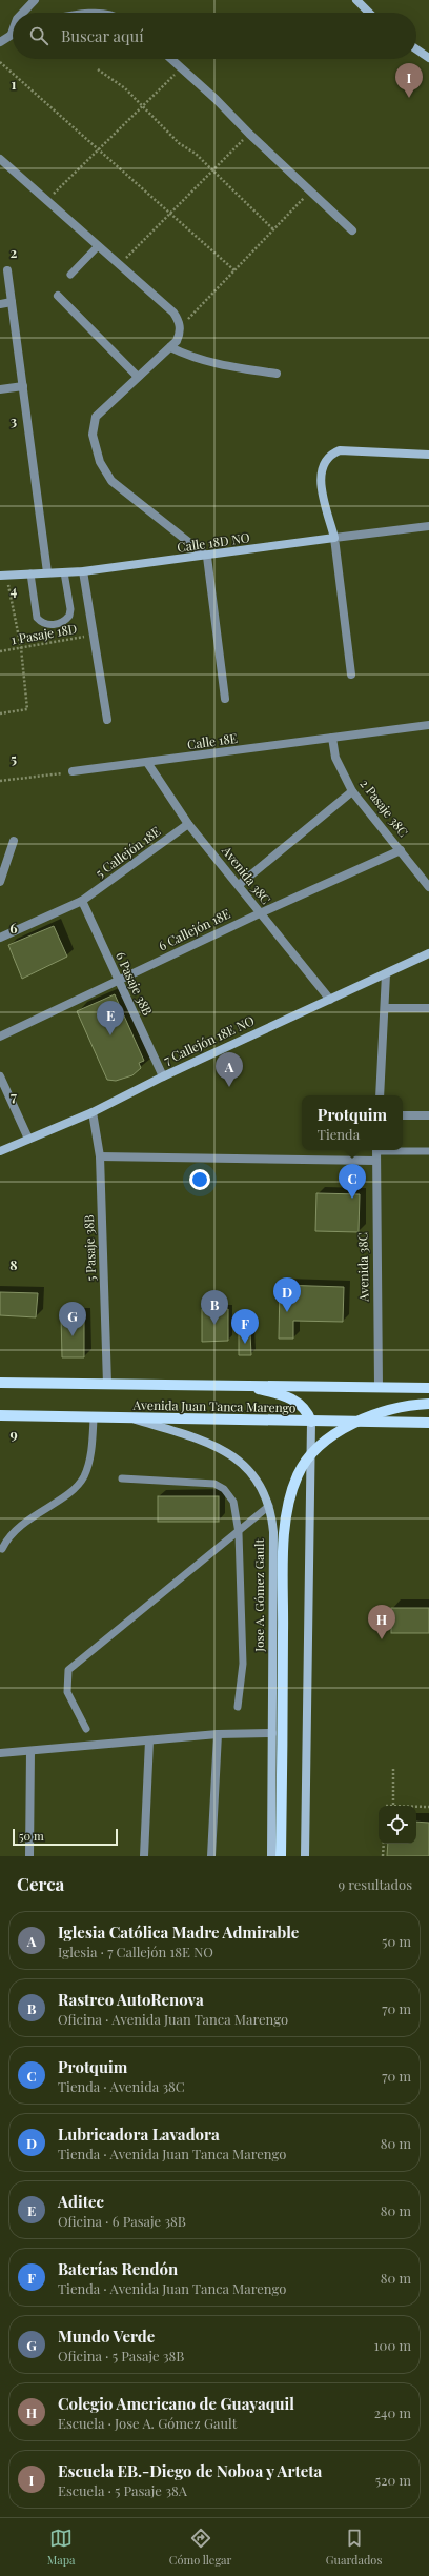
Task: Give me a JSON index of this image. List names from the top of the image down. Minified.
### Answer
{"streets":{"main road":["Avenida Juan Tanca Marengo"],"street":["Calle 18D NO","Calle 18E","2 Pasaje 38C","5 Callejón 18E","Avenida 38C","6 Callejón 18E","6 Pasaje 38B","7 Callejón 18E NO","5 Pasaje 38B","Jose A. Gómez Gault"],"path":["1 Pasaje 18D"]},"crossings":[["Calle 18E","2 Pasaje 38C"],["Calle 18E","Avenida 38C"],["2 Pasaje 38C","6 Callejón 18E"],["5 Callejón 18E","Avenida 38C"],["5 Callejón 18E","6 Pasaje 38B"],["Avenida 38C","6 Callejón 18E"],["Avenida 38C","7 Callejón 18E NO"],["Avenida 38C","Avenida Juan Tanca Marengo"],["6 Callejón 18E","6 Pasaje 38B"],["6 Pasaje 38B","7 Callejón 18E NO"],["7 Callejón 18E NO","5 Pasaje 38B"],["5 Pasaje 38B","Avenida Juan Tanca Marengo"],["Avenida Juan Tanca Marengo","Jose A. Gómez Gault"]],"scale_bar":"50 m","page":{"search":"Buscar aquí","pins":["I","E","A","C","D","B","G","F","H"],"popup":["Protquim","Tienda"],"scale":"50 m","heading":["Cerca","9 resultados"],"list":[{"mark":"A","name":"Iglesia Católica Madre Admirable","note":"Iglesia · 7 Callejón 18E NO","value":"50 m"},{"mark":"B","name":"Rastreo AutoRenova","note":"Oficina · Avenida Juan Tanca Marengo","value":"70 m"},{"mark":"C","name":"Protquim","note":"Tienda · Avenida 38C","value":"70 m"},{"mark":"D","name":"Lubricadora Lavadora","note":"Tienda · Avenida Juan Tanca Marengo","value":"80 m"},{"mark":"E","name":"Aditec","note":"Oficina · 6 Pasaje 38B","value":"80 m"},{"mark":"F","name":"Baterías Rendón","note":"Tienda · Avenida Juan Tanca Marengo","value":"80 m"},{"mark":"G","name":"Mundo Verde","note":"Oficina · 5 Pasaje 38B","value":"100 m"},{"mark":"H","name":"Colegio Americano de Guayaquil","note":"Escuela · Jose A. Gómez Gault","value":"240 m"},{"mark":"I","name":"Escuela EB.-Diego de Noboa y Arteta","note":"Escuela · 5 Pasaje 38A","value":"520 m"}],"nav":["Mapa","Cómo llegar","Guardados"]},"grid":{"rows":["1","2","3","4","5","6","7","8","9"]}}
